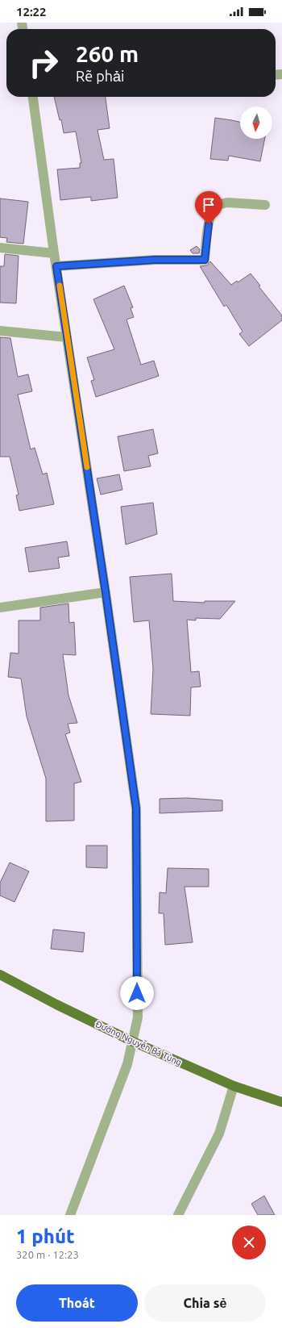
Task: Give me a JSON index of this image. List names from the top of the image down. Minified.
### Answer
{"streets":{"main road":["Đường Nguyễn Bá Tùng"]},"north":"bottom","page":{"status":"12:22","turn":["260 m","Rẽ phải"],"heading":["1 phút","320 m · 12:23"],"buttons":["Thoát","Chia sẻ"]}}
